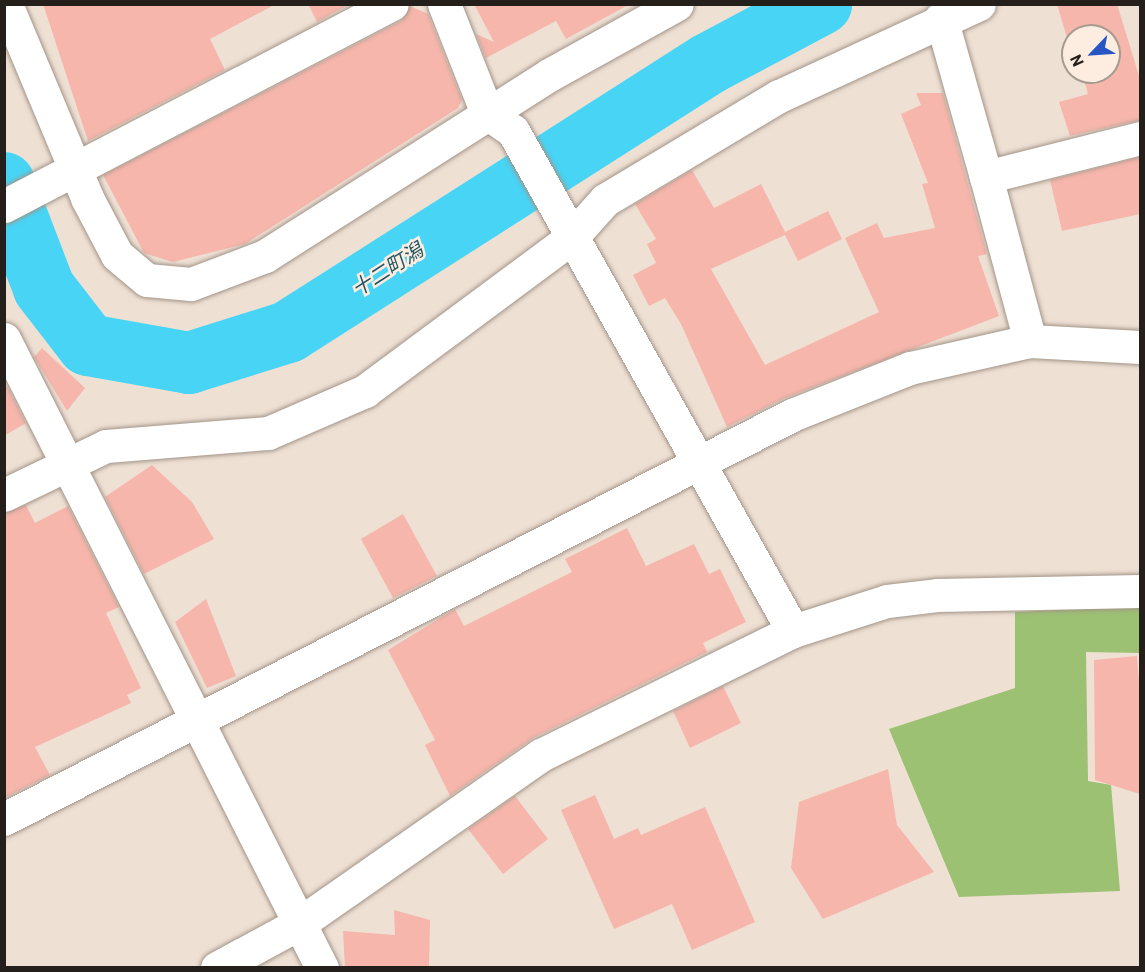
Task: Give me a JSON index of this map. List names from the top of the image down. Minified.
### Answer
{"water":["十二町潟"],"north":"bottom left"}
